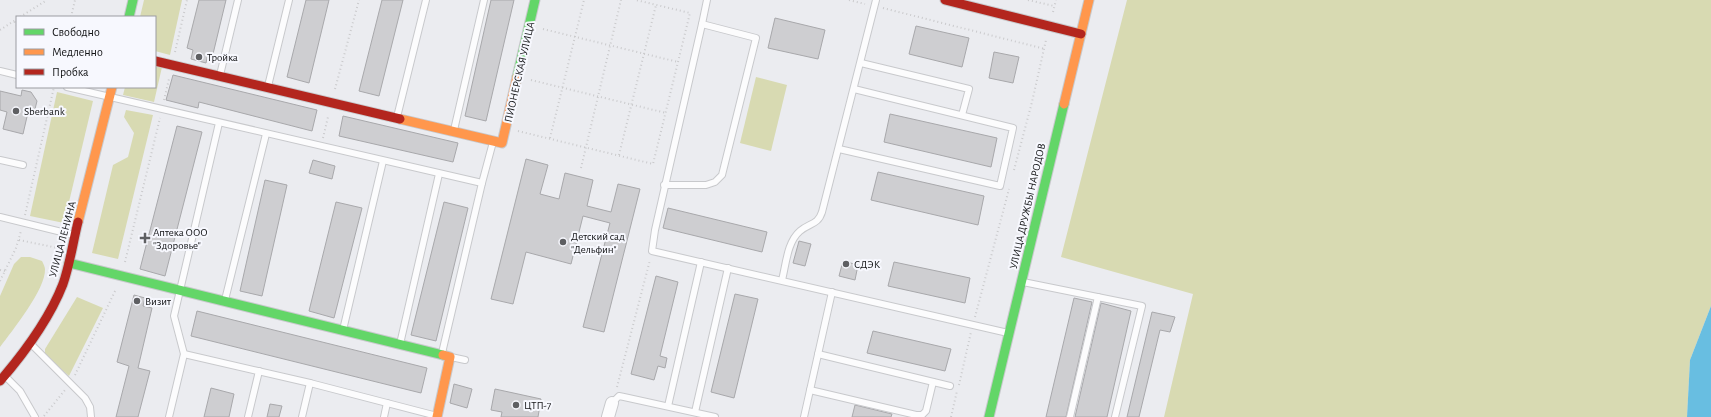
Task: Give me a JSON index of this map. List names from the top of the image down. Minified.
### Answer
{"streets":{"street":["ПИОНЕРСКАЯ УЛИЦА","УЛИЦА ДРУЖБЫ НАРОДОВ","УЛИЦА ЛЕНИНА"]},"places":{"other":["Тройка","Sberbank","Детский сад \"Дельфин\"","СДЭК","Визит","ЦТП-7"],"health":["Аптека ООО \"Здоровье\""]},"legend":["Свободно","Медленно","Пробка"]}
